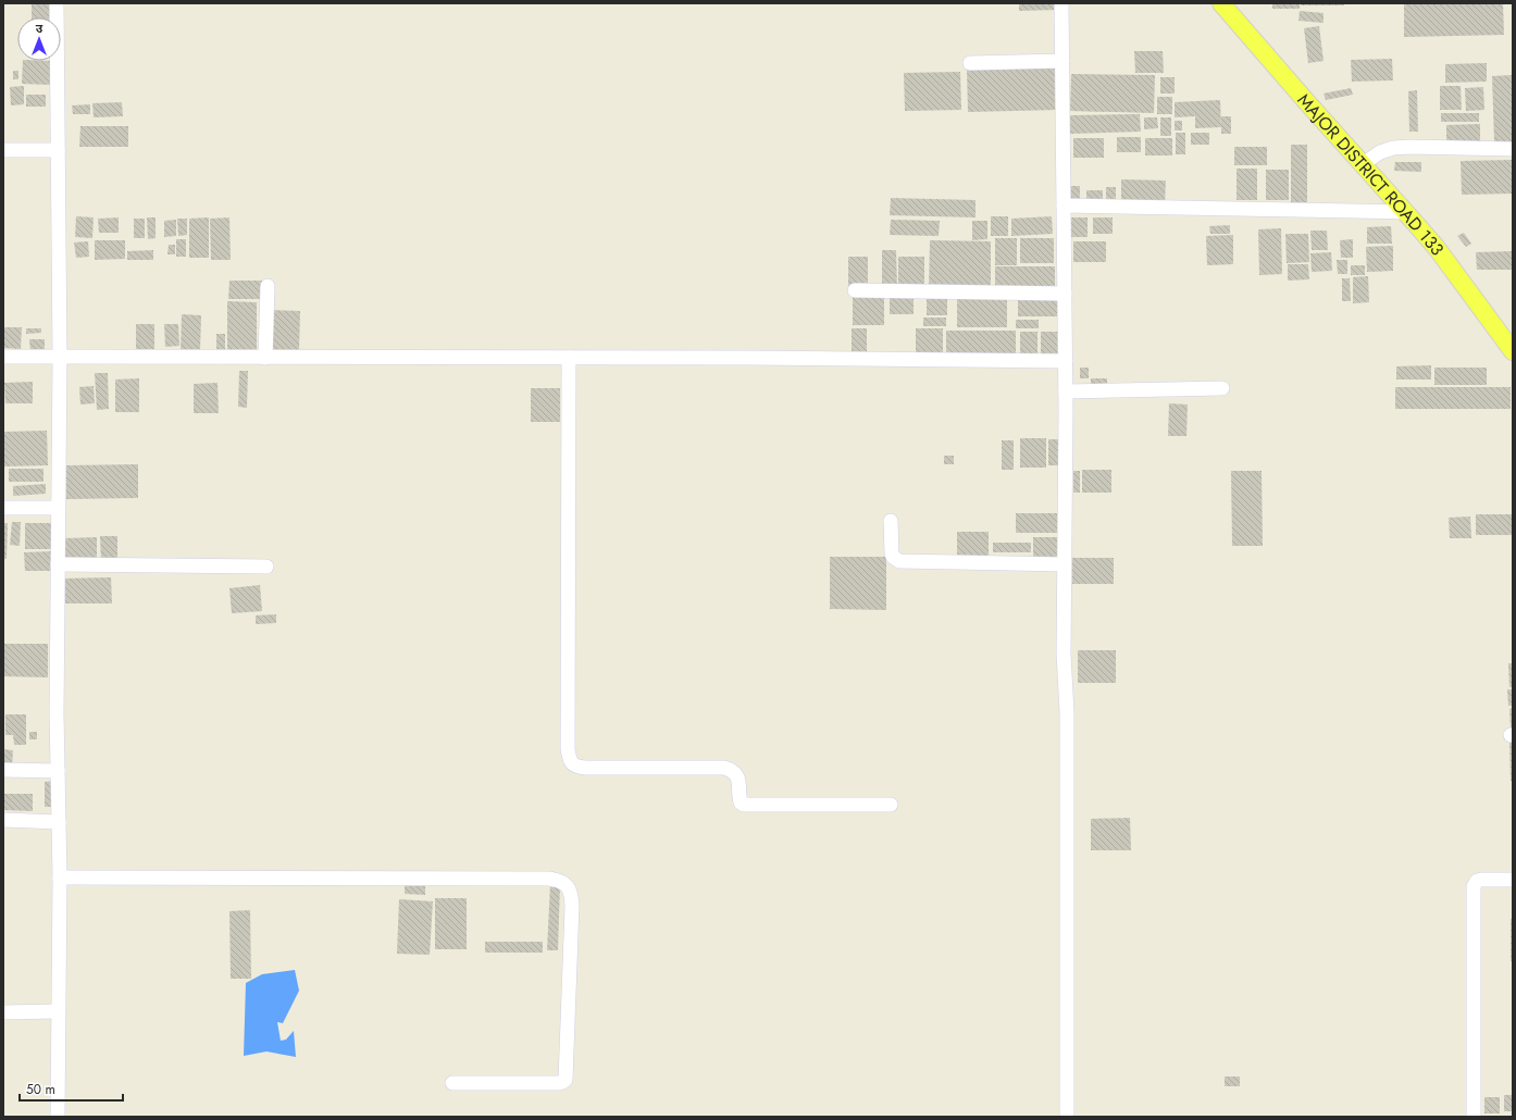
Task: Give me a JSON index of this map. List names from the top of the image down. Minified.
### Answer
{"streets":{"main road":["MAJOR DISTRICT ROAD 133"]},"scale_bar":"50 m","north":"top"}
